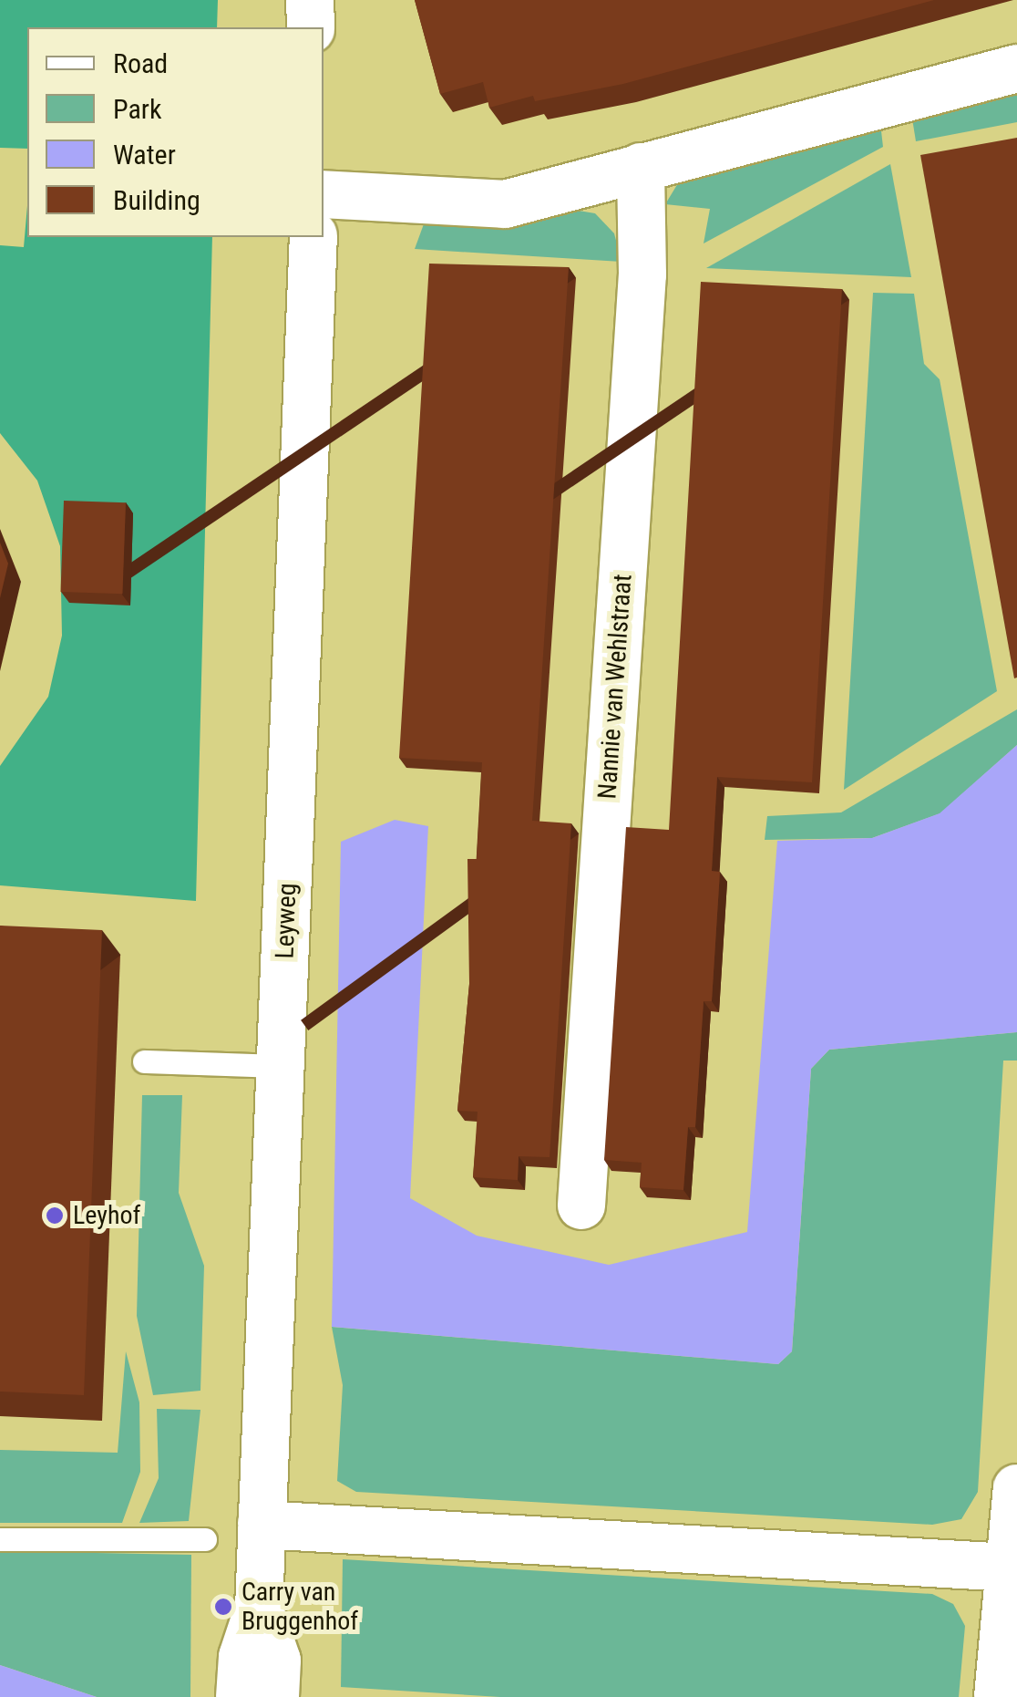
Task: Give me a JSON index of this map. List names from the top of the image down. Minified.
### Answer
{"streets":{"street":["Nannie van Wehlstraat","Leyweg"]},"places":["Leyhof","Carry van Bruggenhof"],"legend":["Road","Park","Water","Building"]}
